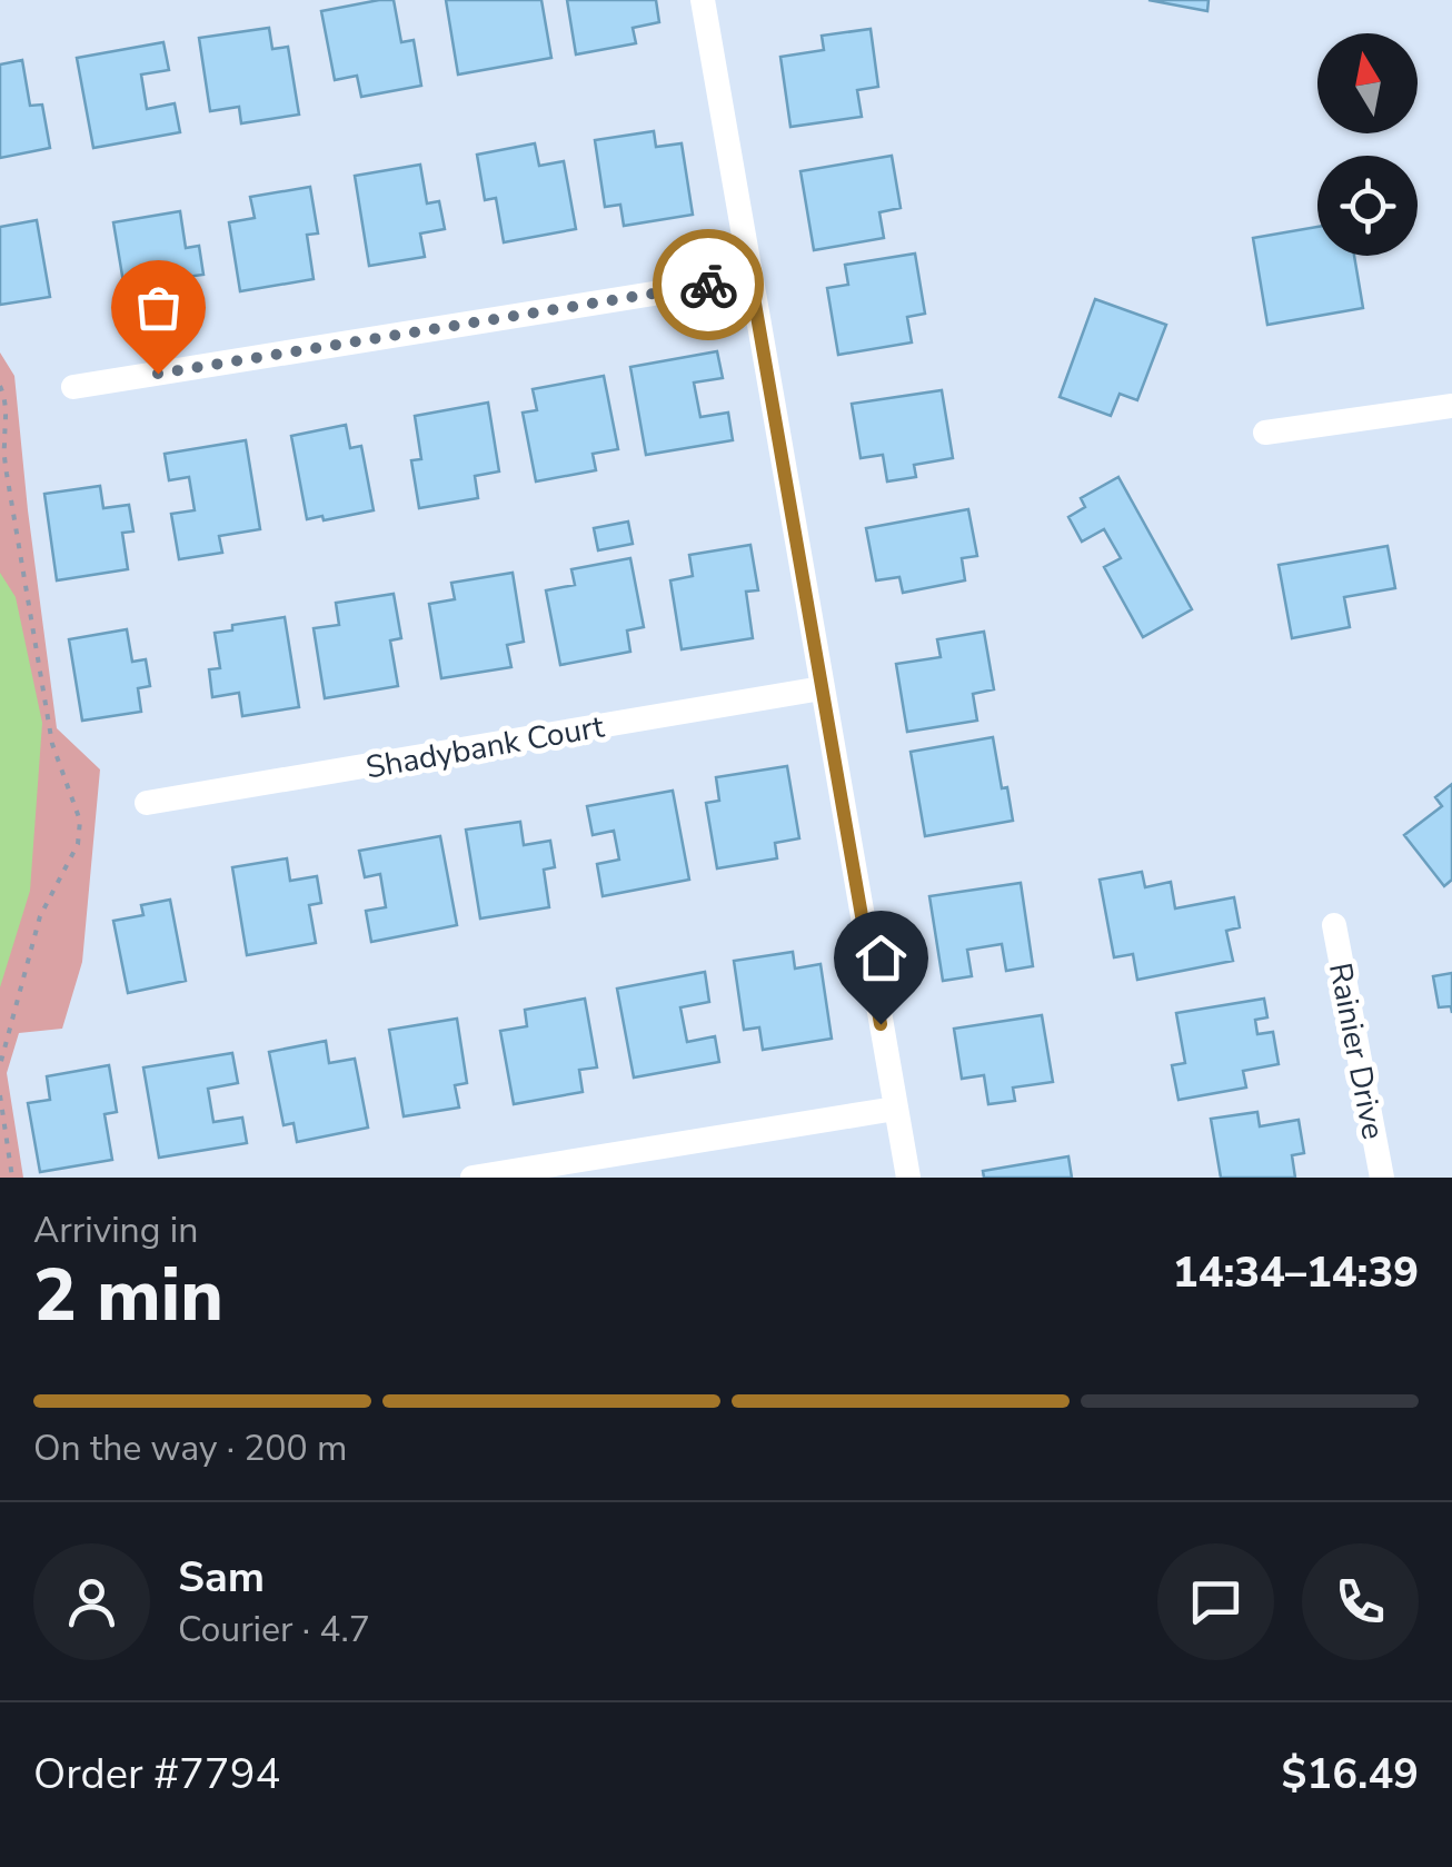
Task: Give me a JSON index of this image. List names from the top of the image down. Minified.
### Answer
{"streets":{"street":["Shadybank Court","Rainier Drive"]},"north":"top","page":{"heading":["2 min","Arriving in","14:34–14:39"],"panel":["Sam","Courier · 4.7","Order #7794","$16.49"],"bar":"On the way · 200 m"}}
